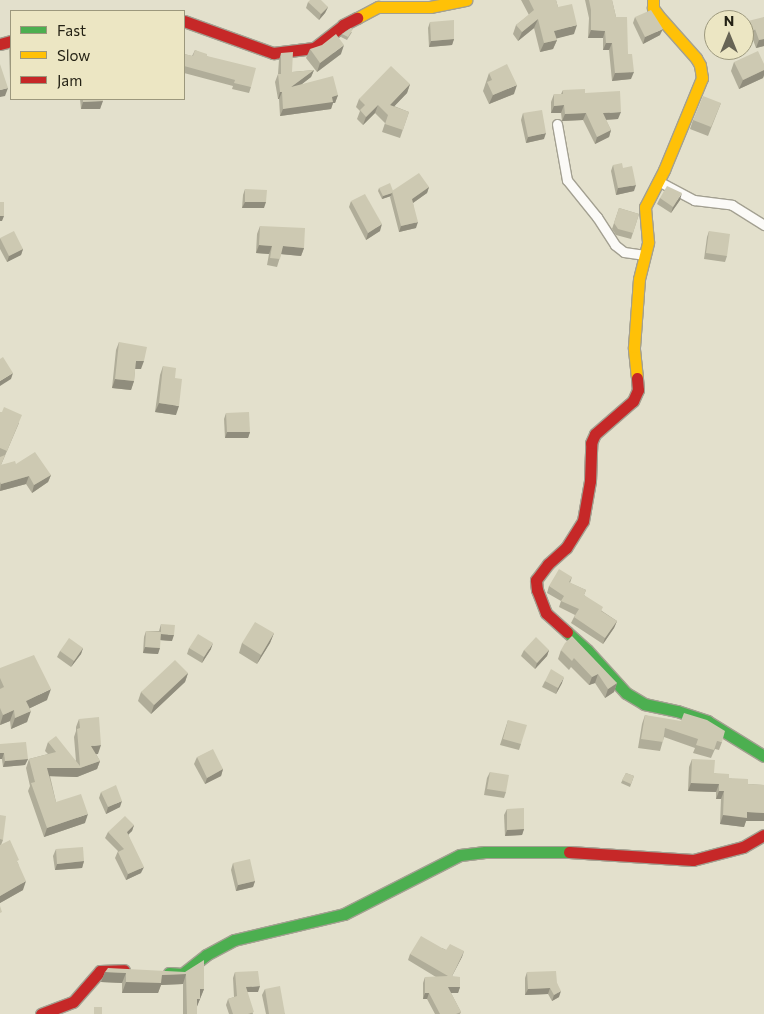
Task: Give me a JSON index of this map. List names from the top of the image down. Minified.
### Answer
{"legend":["Fast","Slow","Jam"],"north":"top"}
